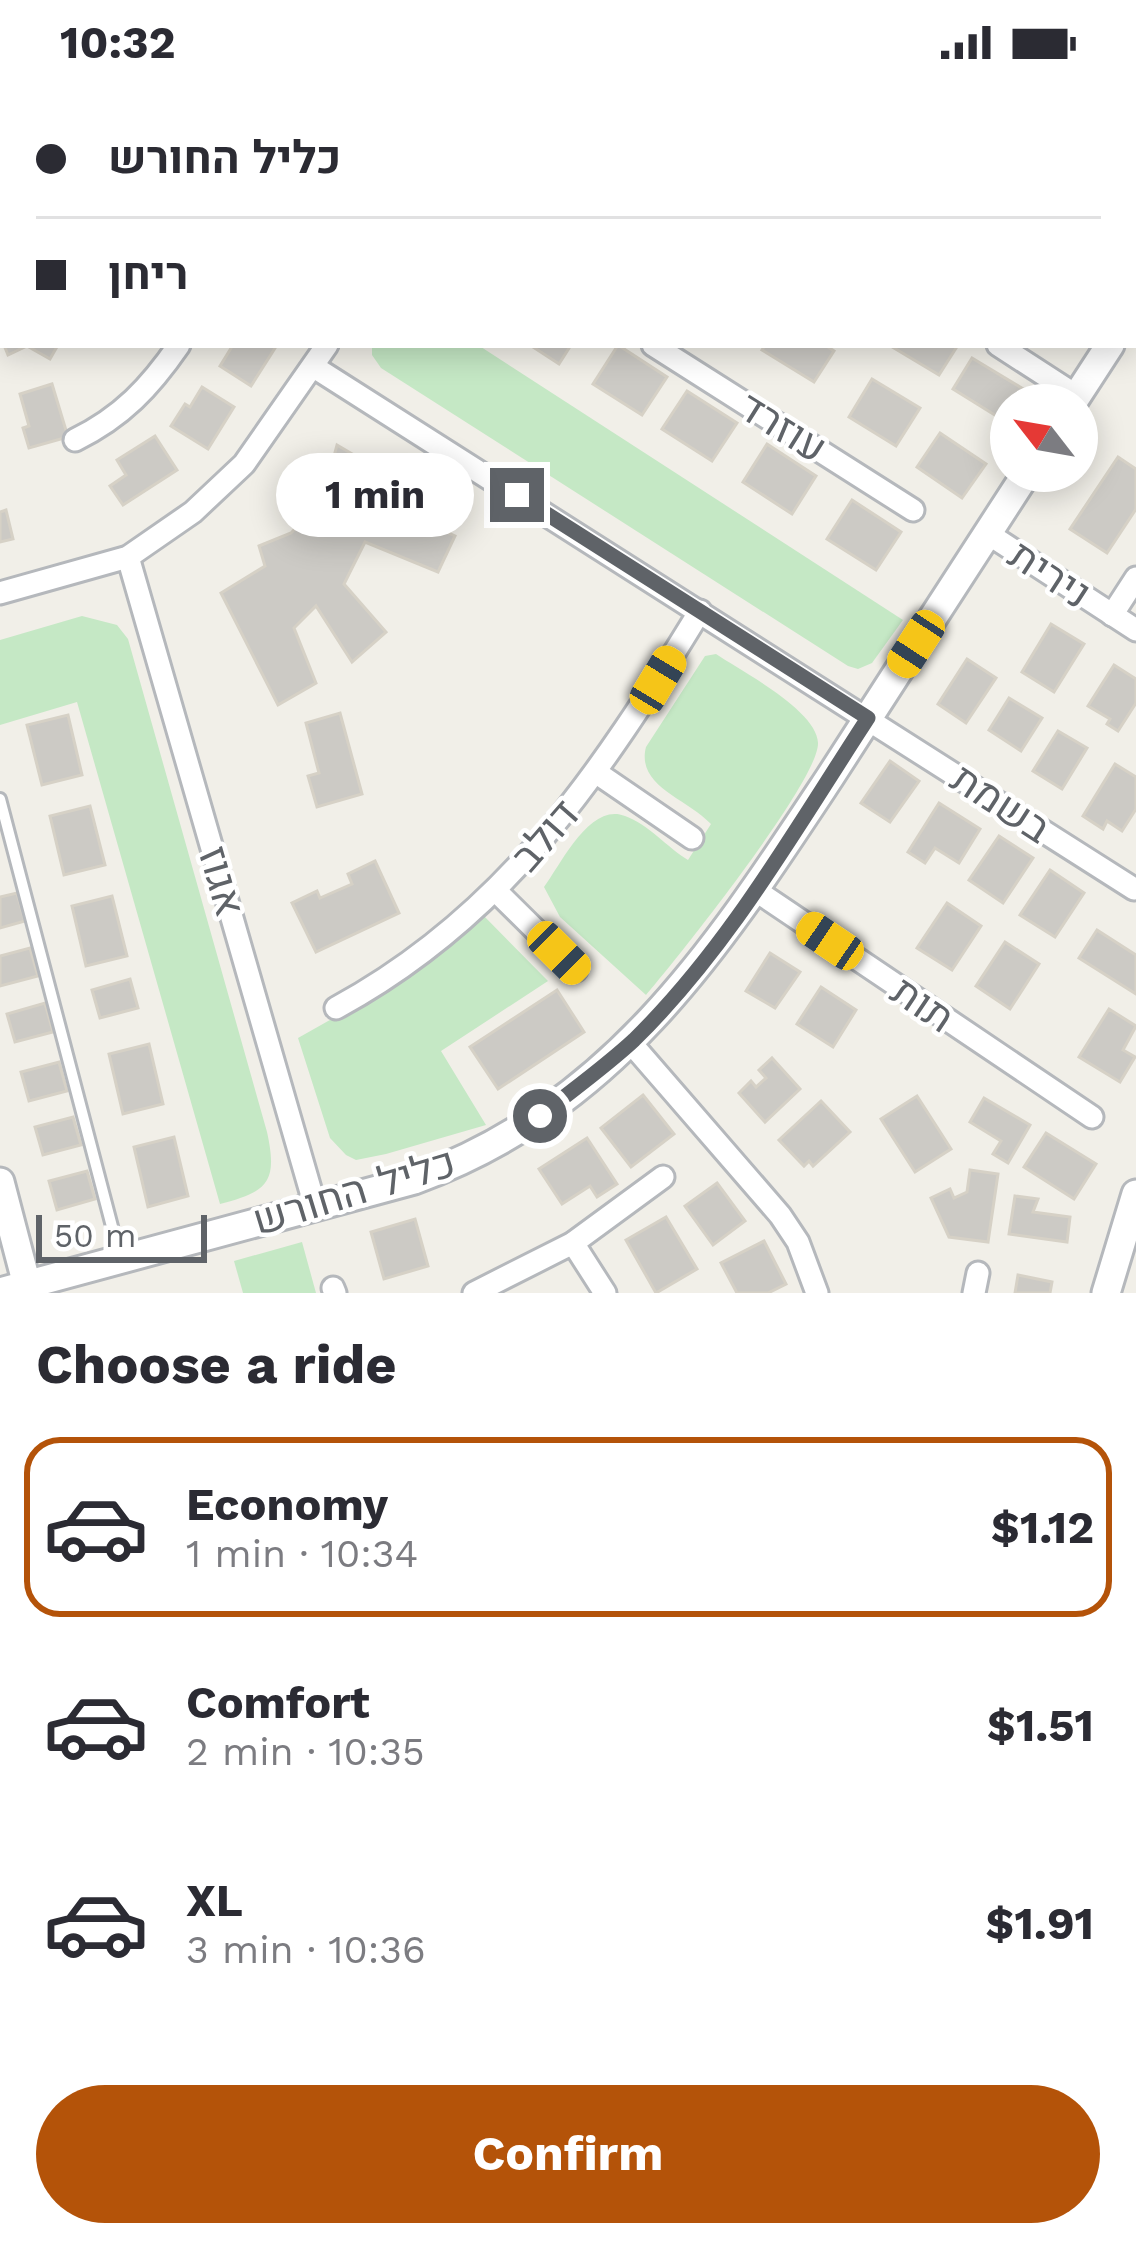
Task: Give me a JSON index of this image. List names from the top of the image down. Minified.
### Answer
{"streets":{"street":["עוזרד","נירית","בשמת","דולב","אגוז","תות","כליל החורש"]},"crossings":[["נירית","כליל החורש"],["בשמת","דולב"],["בשמת","כליל החורש"],["אגוז","כליל החורש"],["תות","כליל החורש"]],"scale_bar":"50 m","north":"top left","page":{"status":"10:32","banner":["כליל החורש","ריחן"],"bubble":"1 min","scale":"50 m","heading":"Choose a ride","list":[{"name":"Economy","note":"1 min · 10:34","value":"$1.12"},{"name":"Comfort","note":"2 min · 10:35","value":"$1.51"},{"name":"XL","note":"3 min · 10:36","value":"$1.91"}],"buttons":"Confirm"}}
